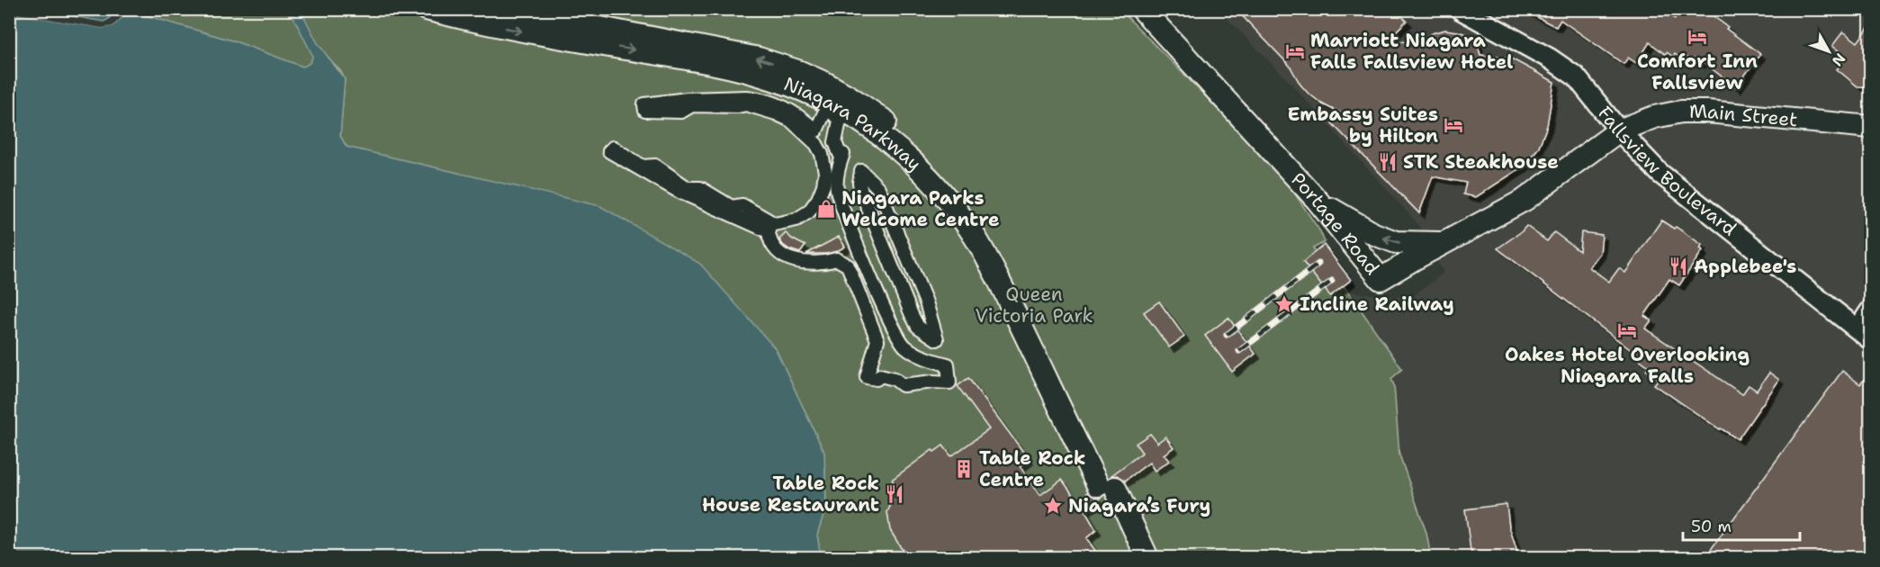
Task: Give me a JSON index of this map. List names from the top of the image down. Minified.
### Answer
{"streets":{"main road":["Main Street","Niagara Parkway","Portage Road"],"street":["Fallsview Boulevard"]},"crossings":[["Main Street","Fallsview Boulevard"],["Main Street","Portage Road"],["Fallsview Boulevard","Portage Road"]],"parks":["Queen Victoria Park"],"places":{"hotel":["Comfort Inn Fallsview","Marriott Niagara Falls Fallsview Hotel","Embassy Suites by Hilton","Oakes Hotel Overlooking Niagara Falls"],"restaurant":["STK Steakhouse","Applebee's","Table Rock House Restaurant"],"shop":["Niagara Parks Welcome Centre"],"place":["Incline Railway","Niagara’s Fury"],"building":["Table Rock Centre"]},"scale_bar":"50 m","north":"bottom right"}
